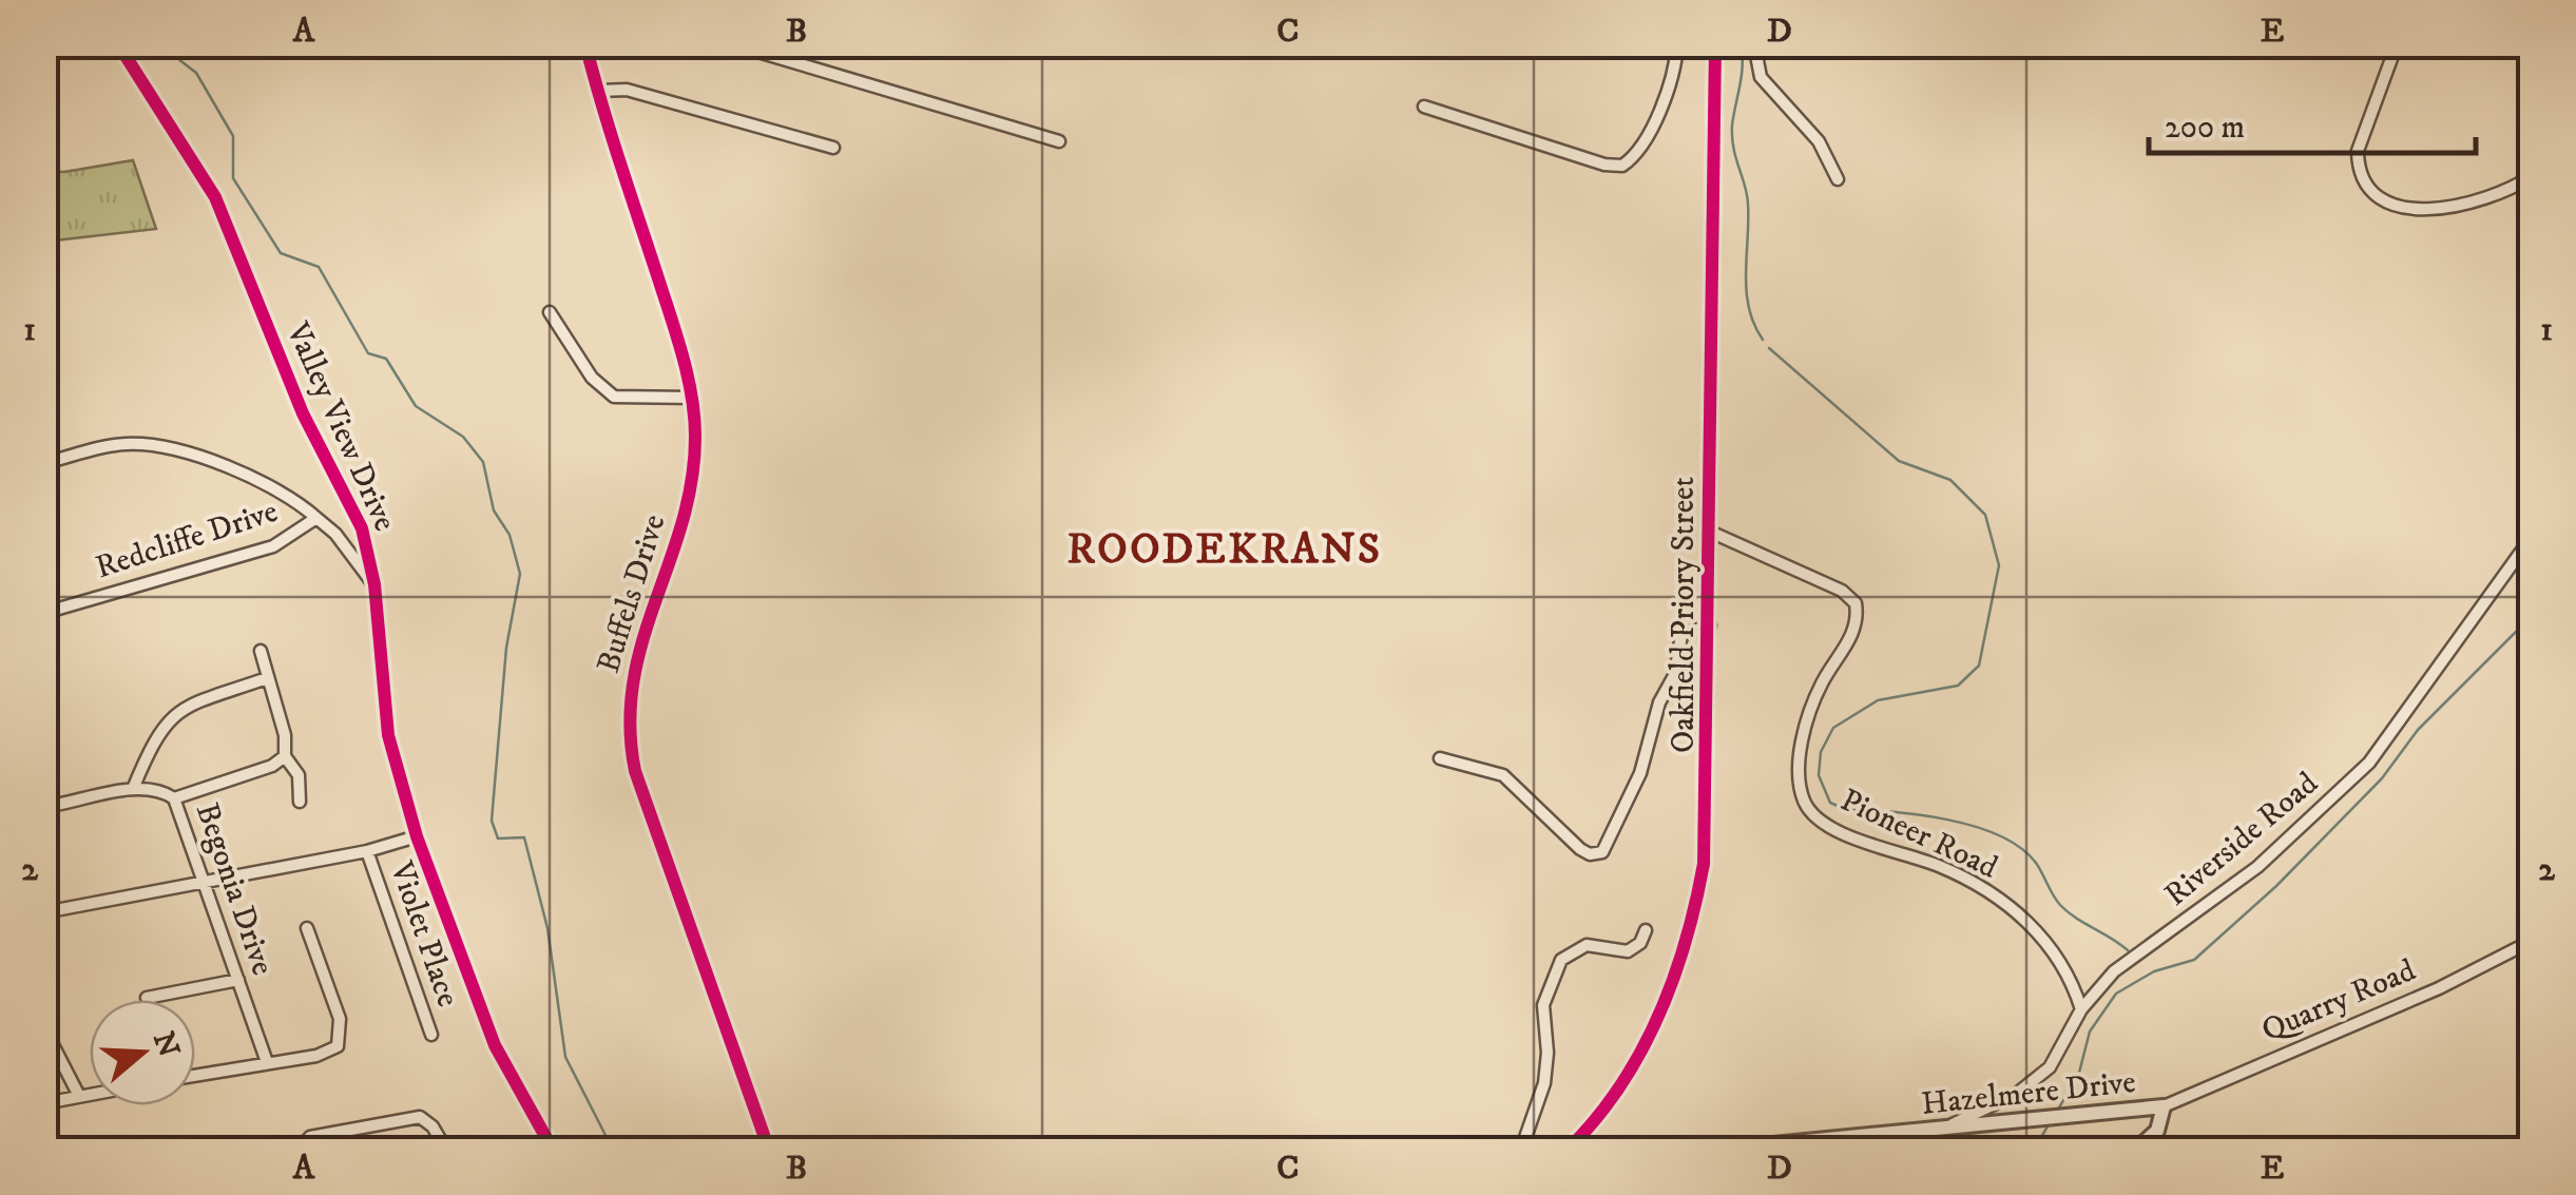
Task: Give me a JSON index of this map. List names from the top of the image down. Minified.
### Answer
{"streets":{"street":["Valley View Drive","Redcliffe Drive","Buffels Drive","Oakfield Priory Street","Pioneer Road","Riverside Road","Begonia Drive","Violet Place","Quarry Road","Hazelmere Drive"]},"crossings":[["Valley View Drive","Redcliffe Drive"],["Oakfield Priory Street","Pioneer Road"],["Pioneer Road","Riverside Road"],["Riverside Road","Hazelmere Drive"],["Quarry Road","Hazelmere Drive"]],"districts":["ROODEKRANS"],"scale_bar":"200 m","north":"right","grid":{"columns":["A","B","C","D","E"],"rows":["1","2"]}}
